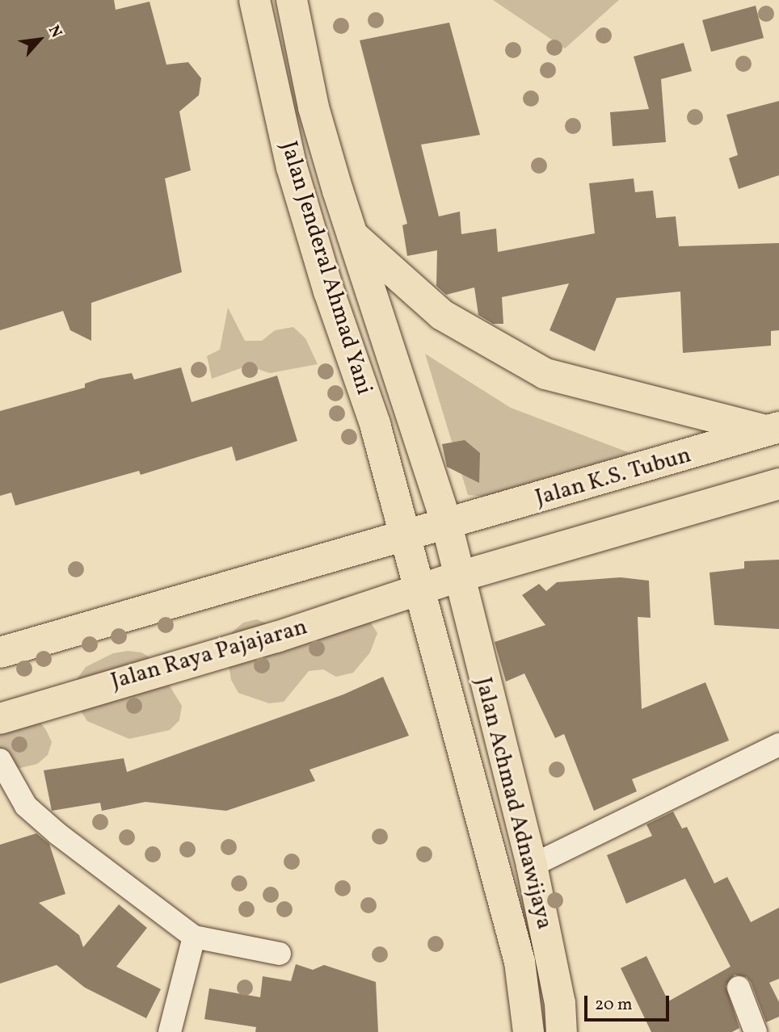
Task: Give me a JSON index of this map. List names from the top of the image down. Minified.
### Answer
{"streets":{"main road":["Jalan Jenderal Ahmad Yani","Jalan K.S. Tubun","Jalan Raya Pajajaran","Jalan Achmad Adnawijaya"]},"crossings":[["Jalan Jenderal Ahmad Yani","Jalan K.S. Tubun"],["Jalan Jenderal Ahmad Yani","Jalan Raya Pajajaran"],["Jalan Jenderal Ahmad Yani","Jalan Achmad Adnawijaya"],["Jalan Raya Pajajaran","Jalan Achmad Adnawijaya"]],"scale_bar":"20 m","north":"top right"}
